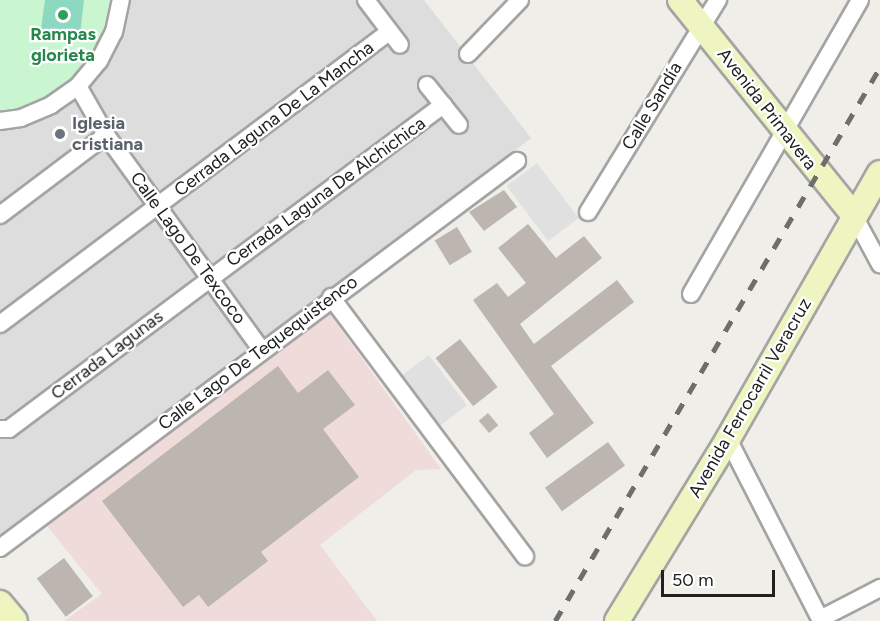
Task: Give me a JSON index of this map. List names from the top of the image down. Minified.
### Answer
{"streets":{"street":["Calle Sandía","Avenida Primavera","Cerrada Laguna De La Mancha","Cerrada Laguna De Alchichica","Calle Lago De Texcoco","Calle Lago De Tequequistenco","Cerrada Lagunas","Avenida Ferrocarril Veracruz"]},"crossings":[["Calle Sandía","Avenida Primavera"],["Avenida Primavera","Avenida Ferrocarril Veracruz"],["Cerrada Laguna De La Mancha","Calle Lago De Texcoco"],["Cerrada Laguna De Alchichica","Calle Lago De Texcoco"],["Cerrada Laguna De Alchichica","Cerrada Lagunas"],["Calle Lago De Texcoco","Calle Lago De Tequequistenco"],["Calle Lago De Texcoco","Cerrada Lagunas"]],"places":["Rampas glorieta","Iglesia cristiana"],"scale_bar":"50 m"}
